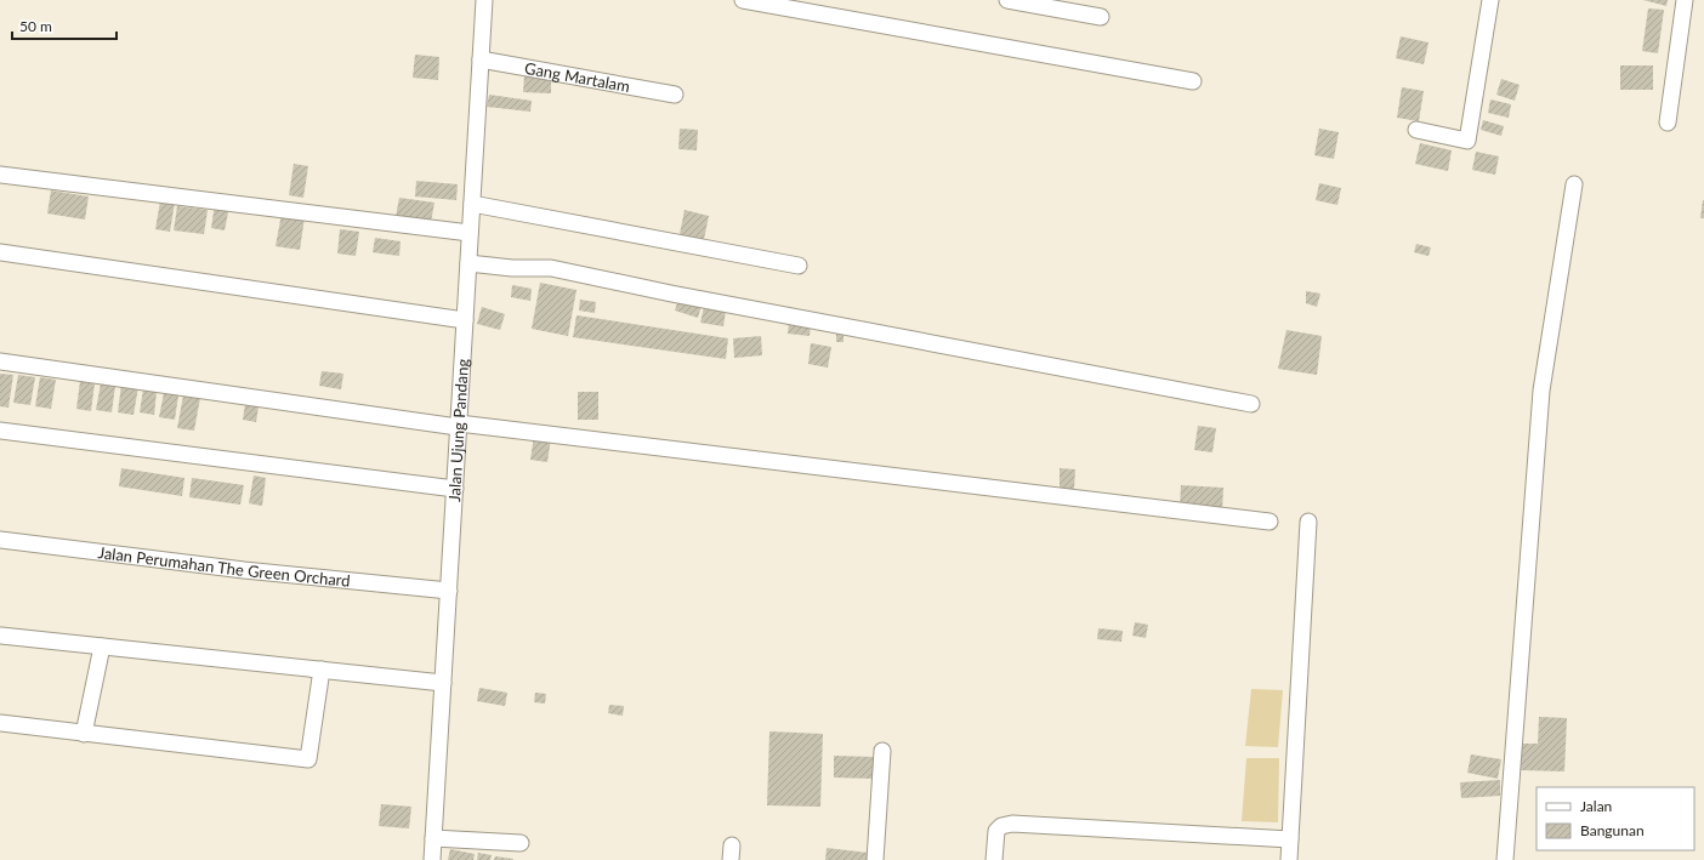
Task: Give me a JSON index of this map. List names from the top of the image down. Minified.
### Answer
{"streets":{"street":["Gang Martalam","Jalan Ujung Pandang","Jalan Perumahan The Green Orchard"]},"crossings":[["Gang Martalam","Jalan Ujung Pandang"],["Jalan Ujung Pandang","Jalan Perumahan The Green Orchard"]],"legend":["Jalan","Bangunan"],"scale_bar":"50 m"}
